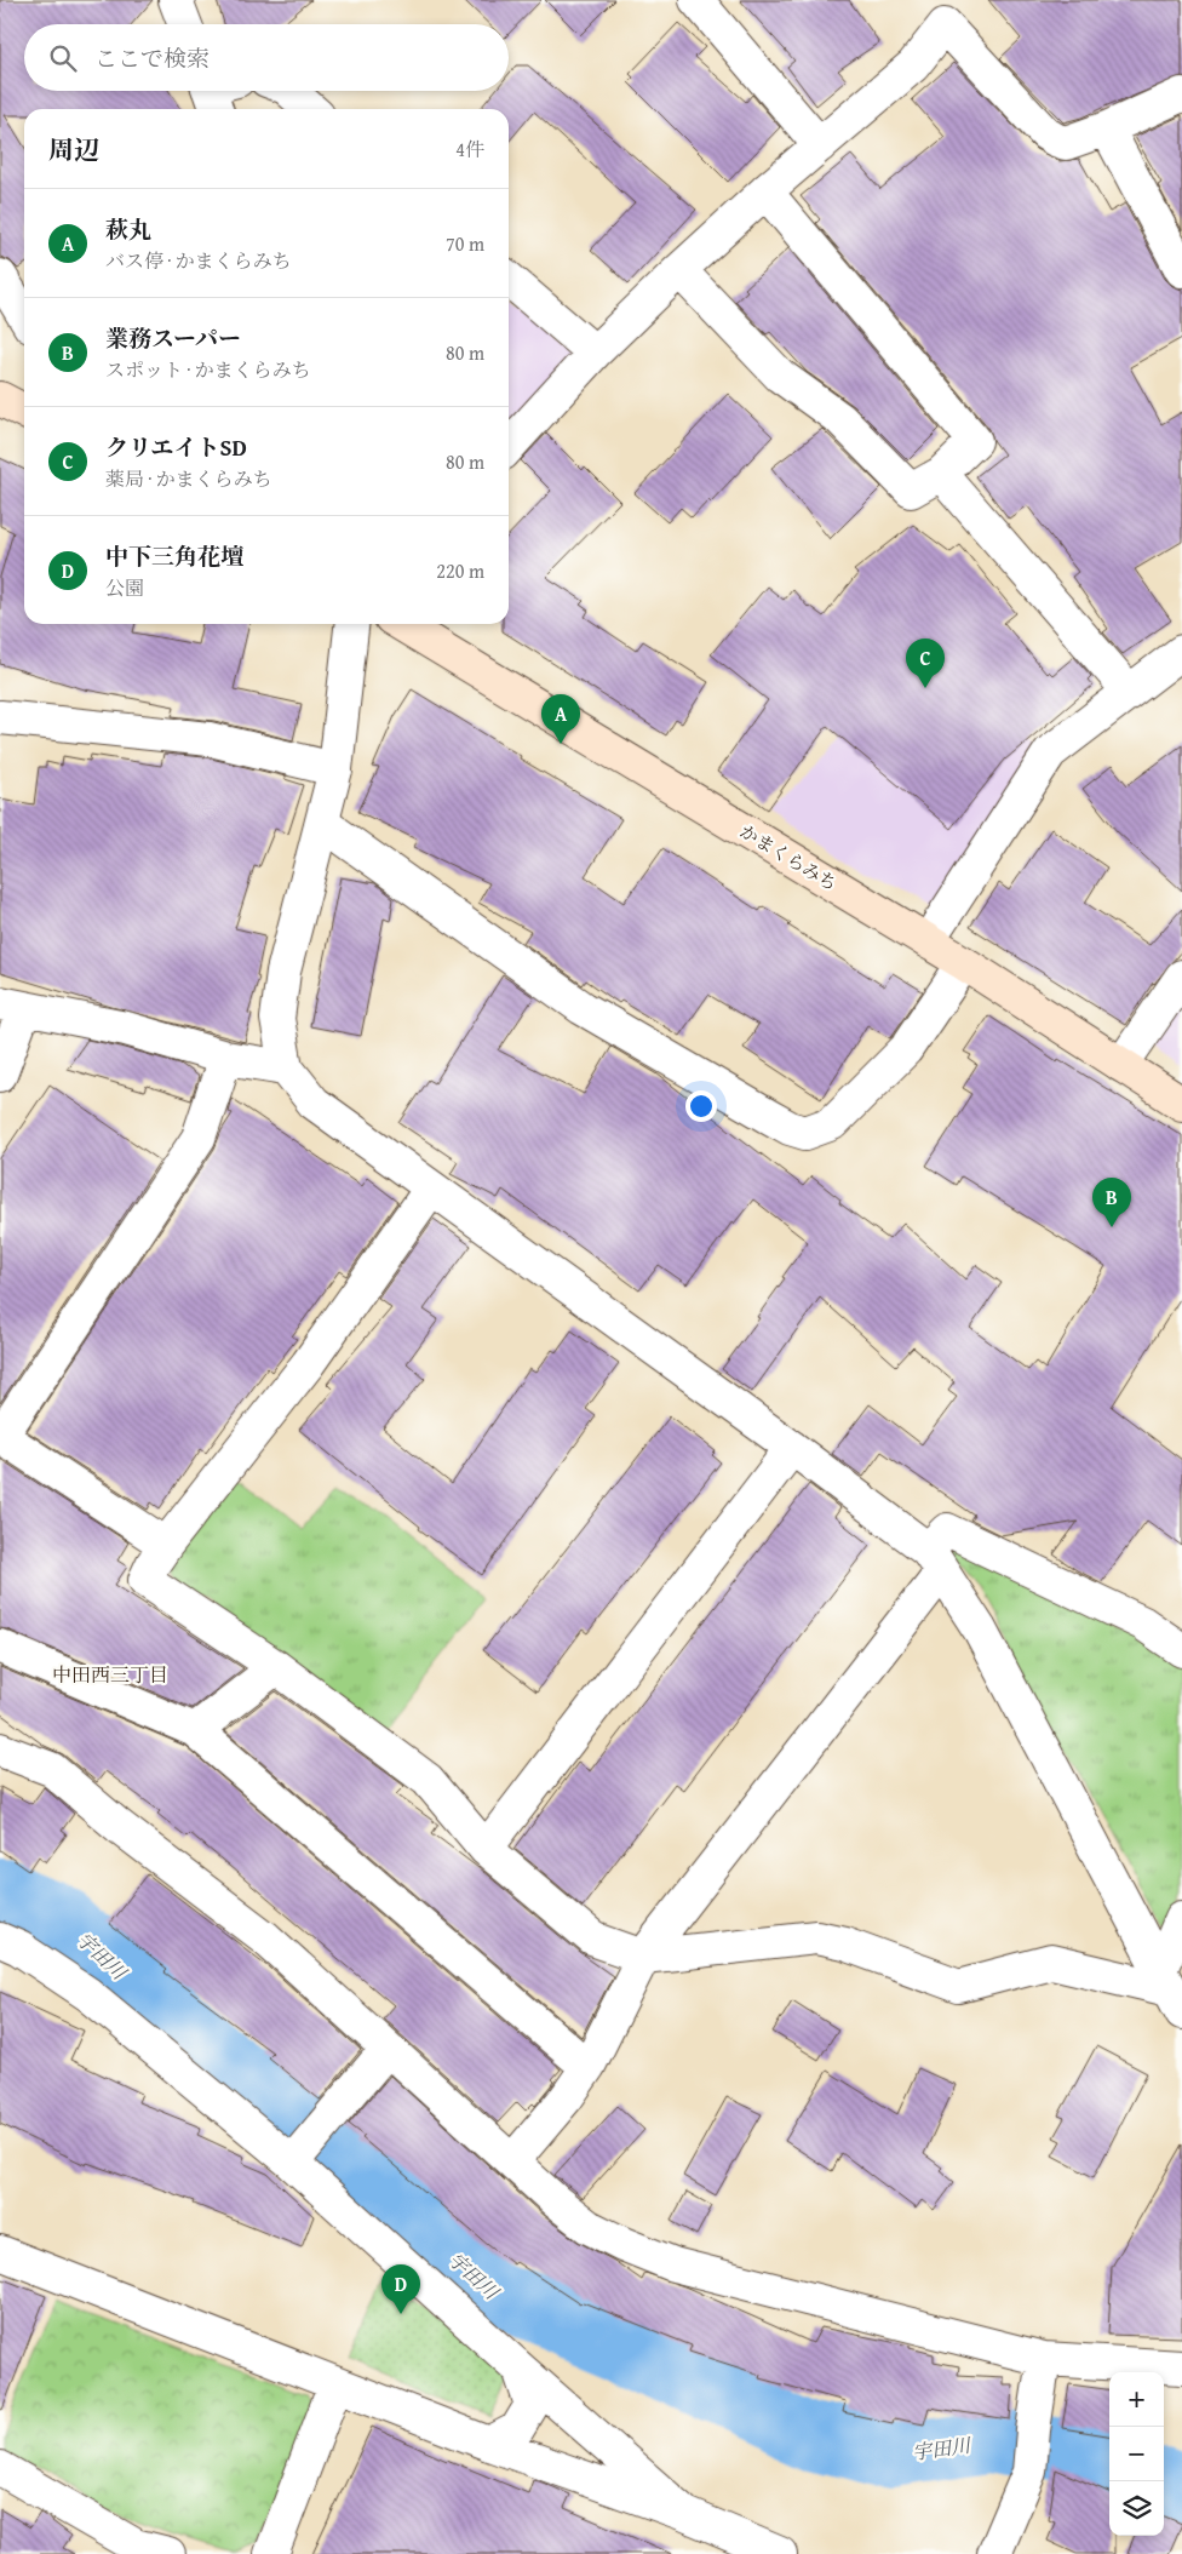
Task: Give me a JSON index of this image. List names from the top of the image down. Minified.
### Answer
{"streets":{"main road":["かまくらみち"]},"districts":["中田西三丁目"],"water":["宇田川"],"page":{"search":"ここで検索","heading":["周辺","4件"],"list":[{"mark":"A","name":"萩丸","note":"バス停 · かまくらみち","value":"70 m"},{"mark":"B","name":"業務スーパー","note":"スポット · かまくらみち","value":"80 m"},{"mark":"C","name":"クリエイトSD","note":"薬局 · かまくらみち","value":"80 m"},{"mark":"D","name":"中下三角花壇","note":"公園","value":"220 m"}],"pins":["C","A","B","D"],"map_buttons":["+","−"]}}
